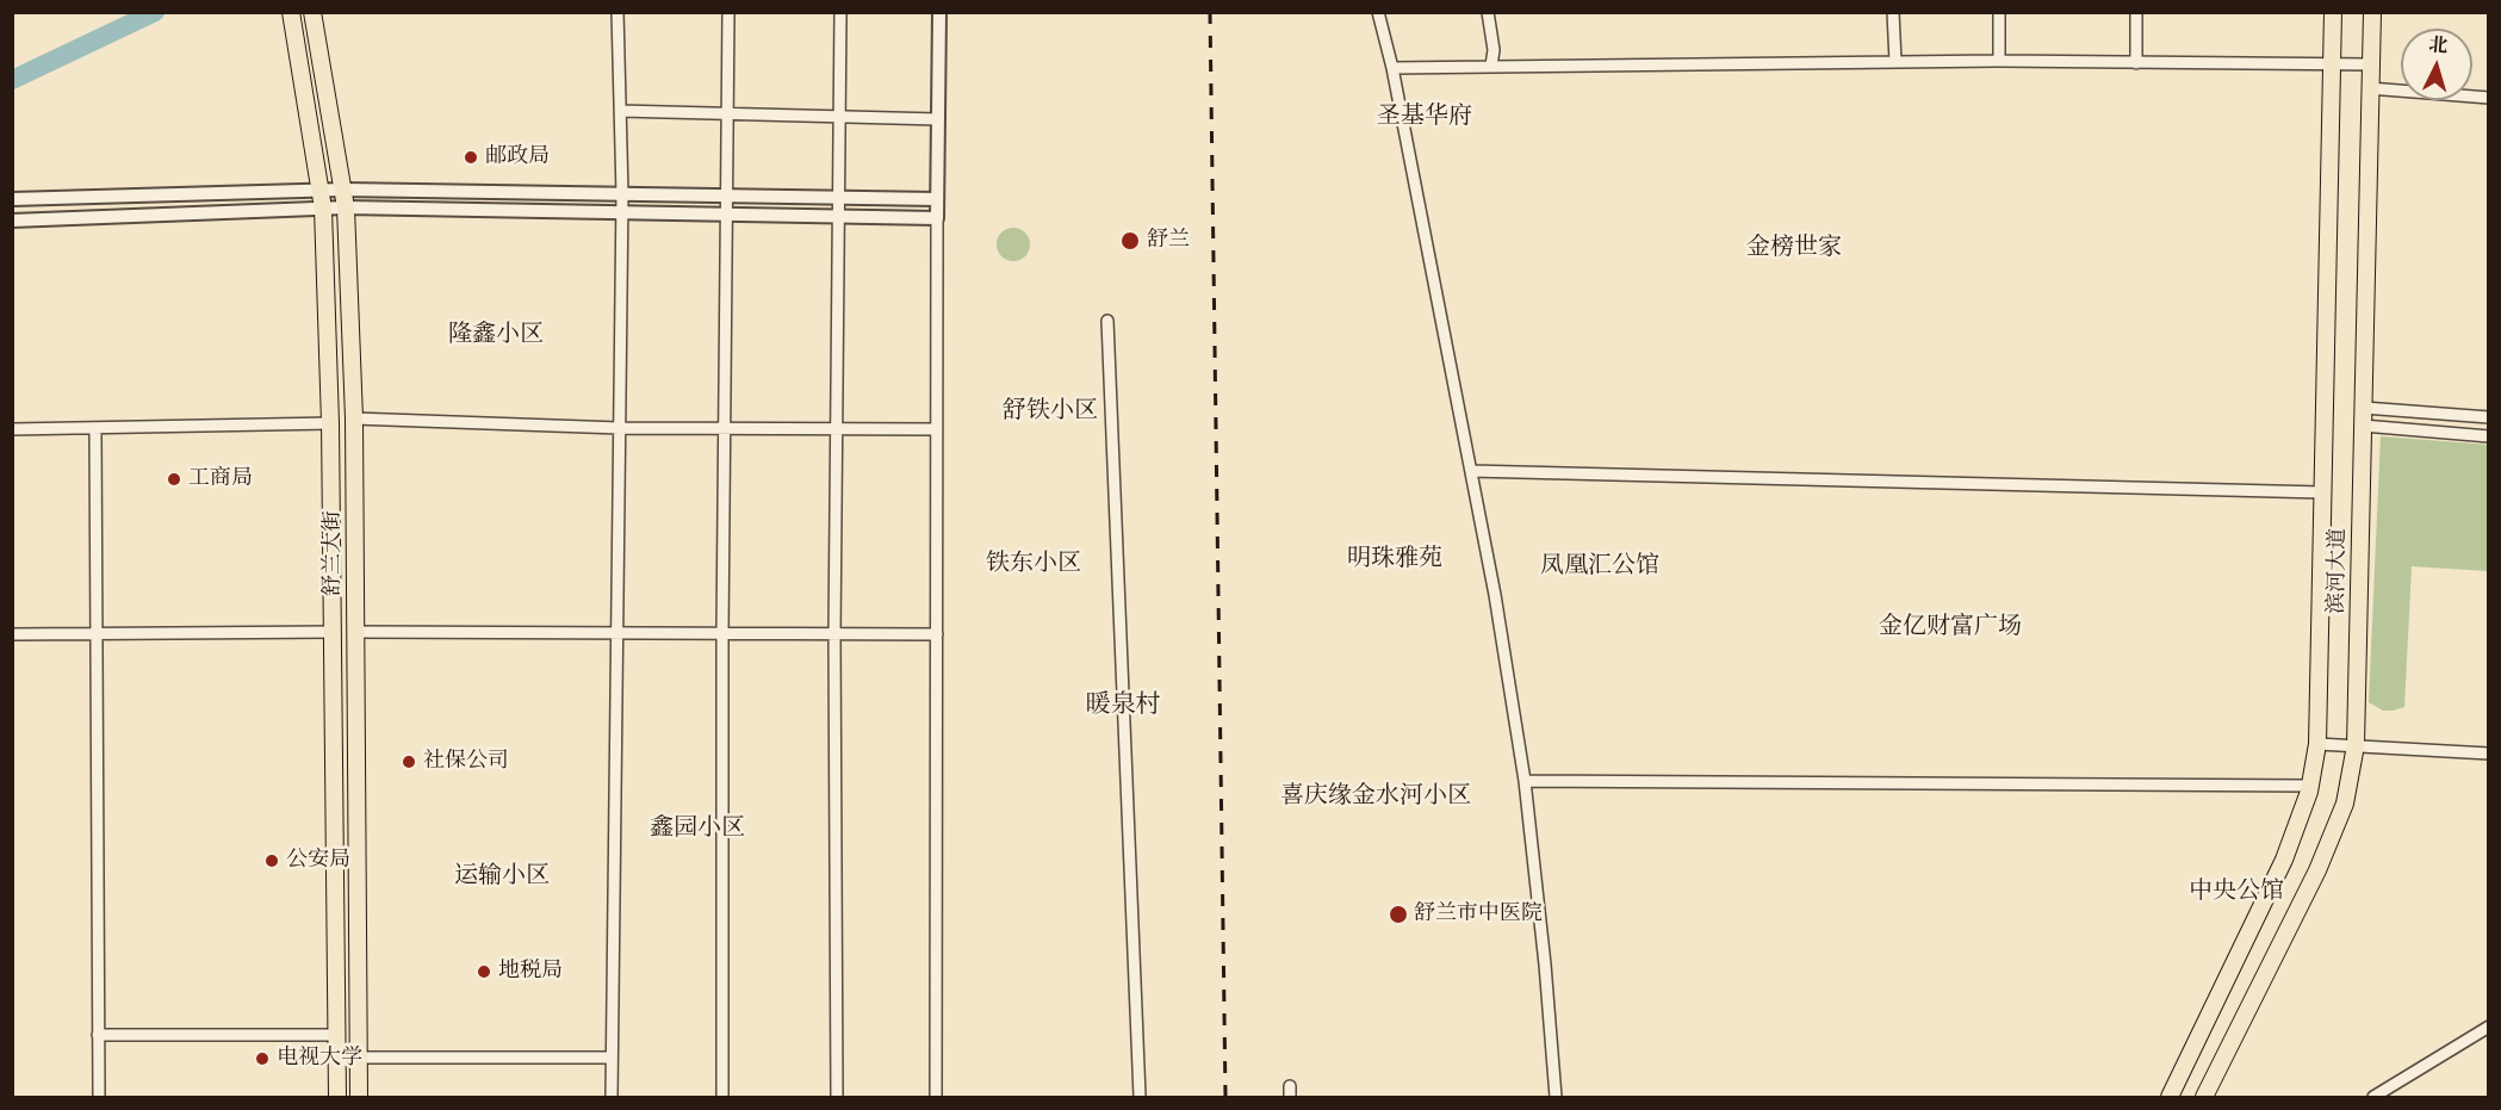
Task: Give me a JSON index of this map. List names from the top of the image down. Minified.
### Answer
{"streets":{"main road":["舒兰大街","滨河大道"]},"districts":["圣基华府","金榜世家","隆鑫小区","舒铁小区","明珠雅苑","铁东小区","凤凰汇公馆","金亿财富广场","暖泉村","喜庆缘金水河小区","鑫园小区","运输小区","中央公馆"],"places":["邮政局","舒兰","工商局","社保公司","公安局","舒兰市中医院","地税局","电视大学"],"north":"top"}
